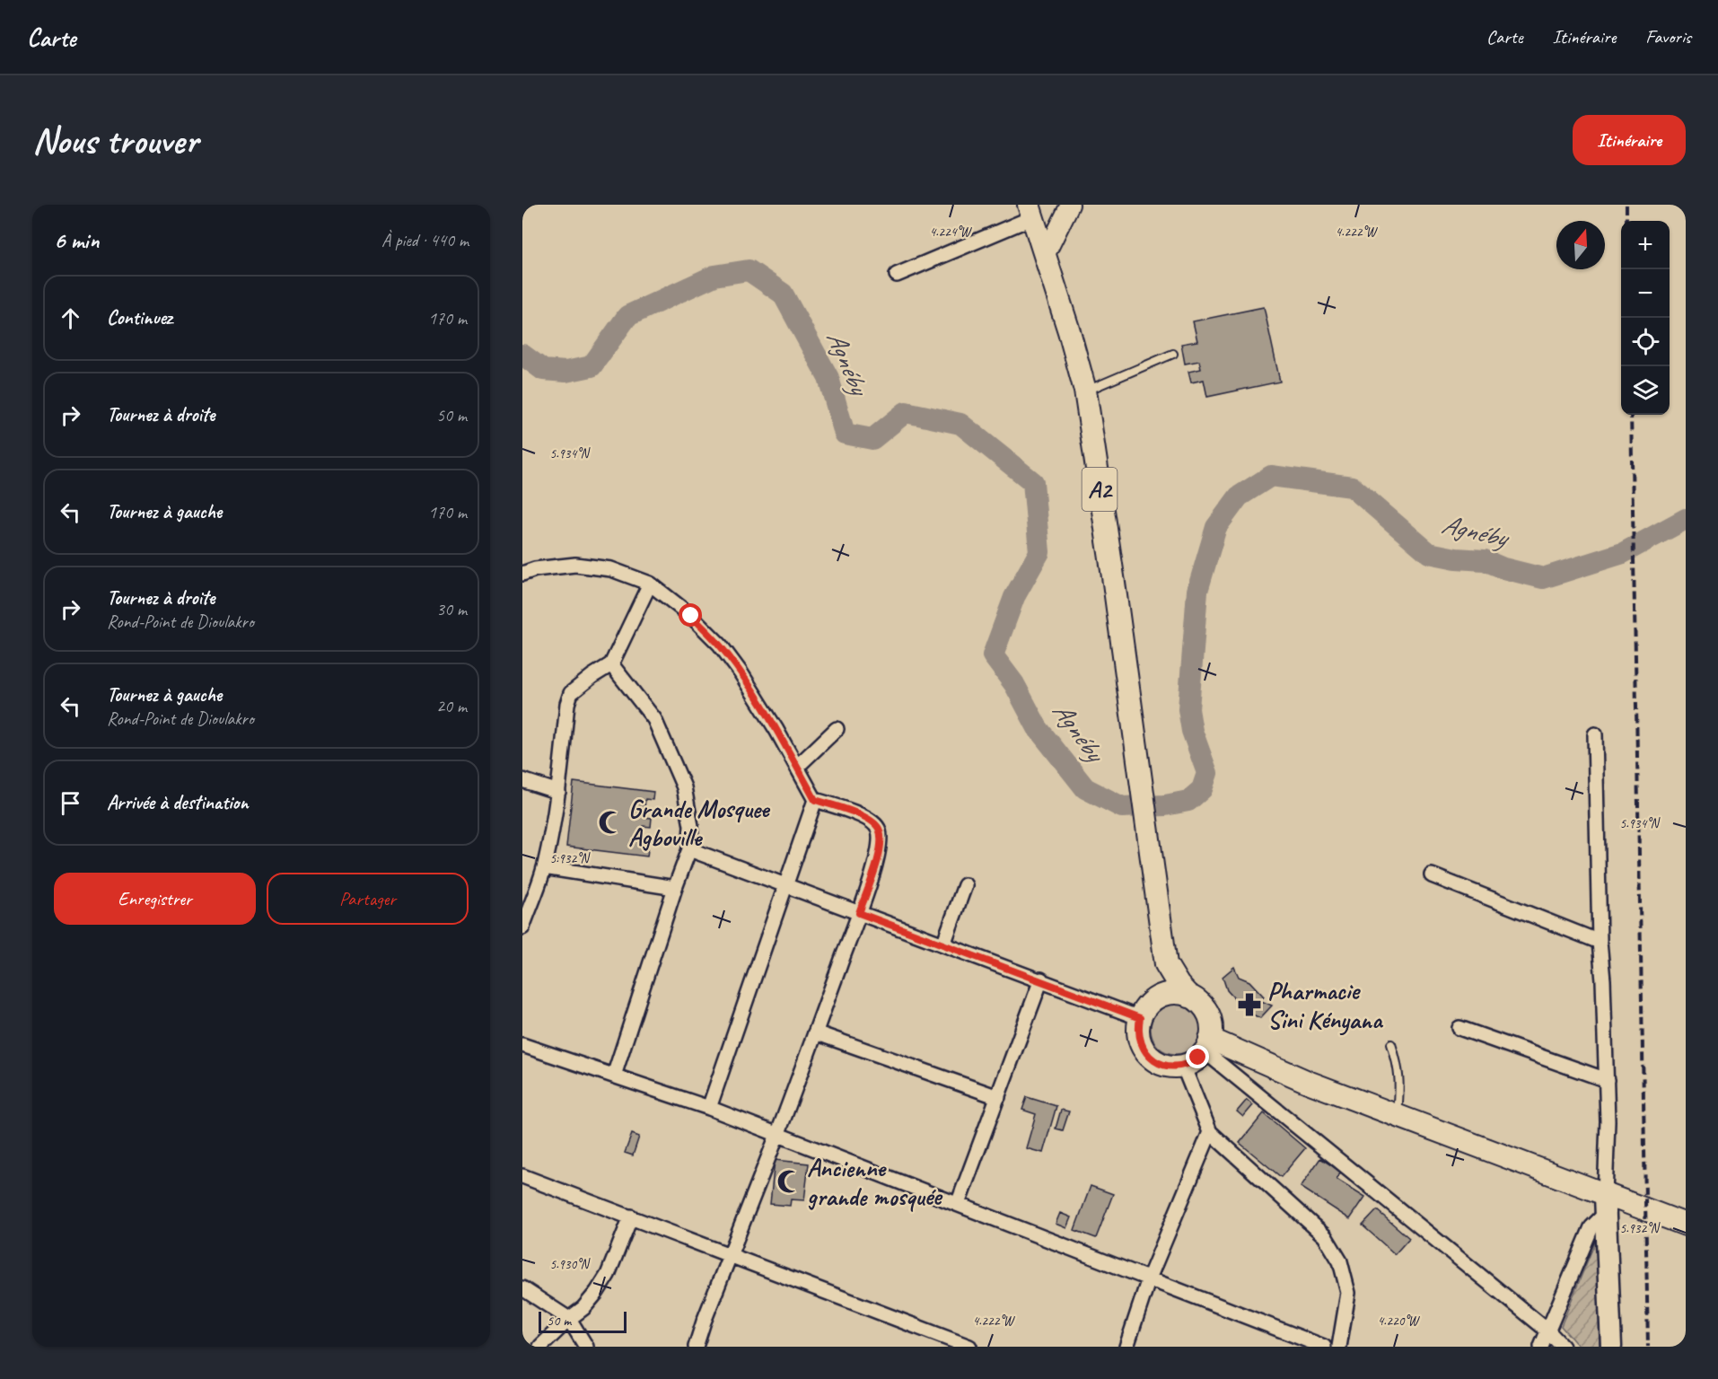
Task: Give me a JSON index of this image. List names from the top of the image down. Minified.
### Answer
{"streets":{"main road":["A2"]},"water":["Agnéby"],"places":{"mosque":["Grande Mosquee Agboville","Ancienne grande mosquée"],"pharmacy":["Pharmacie Sini Kényana"]},"scale_bar":"50 m","north":"top","page":{"header":"Carte","nav":["Carte","Itinéraire","Favoris"],"buttons":["Itinéraire",["Enregistrer","Partager"]],"title":"Nous trouver","heading":["6 min","À pied · 440 m"],"map_buttons":["+","−"],"list":[["Continuez","170 m"],["Tournez à droite","50 m"],["Tournez à gauche","170 m"],["Tournez à droite","Rond-Point de Dioulakro","30 m"],["Tournez à gauche","Rond-Point de Dioulakro","20 m"],"Arrivée à destination"],"scale":"50 m"},"coordinates":["4.224°W","4.222°W","5.934°N","5.932°N","5.930°N","4.220°W"]}
